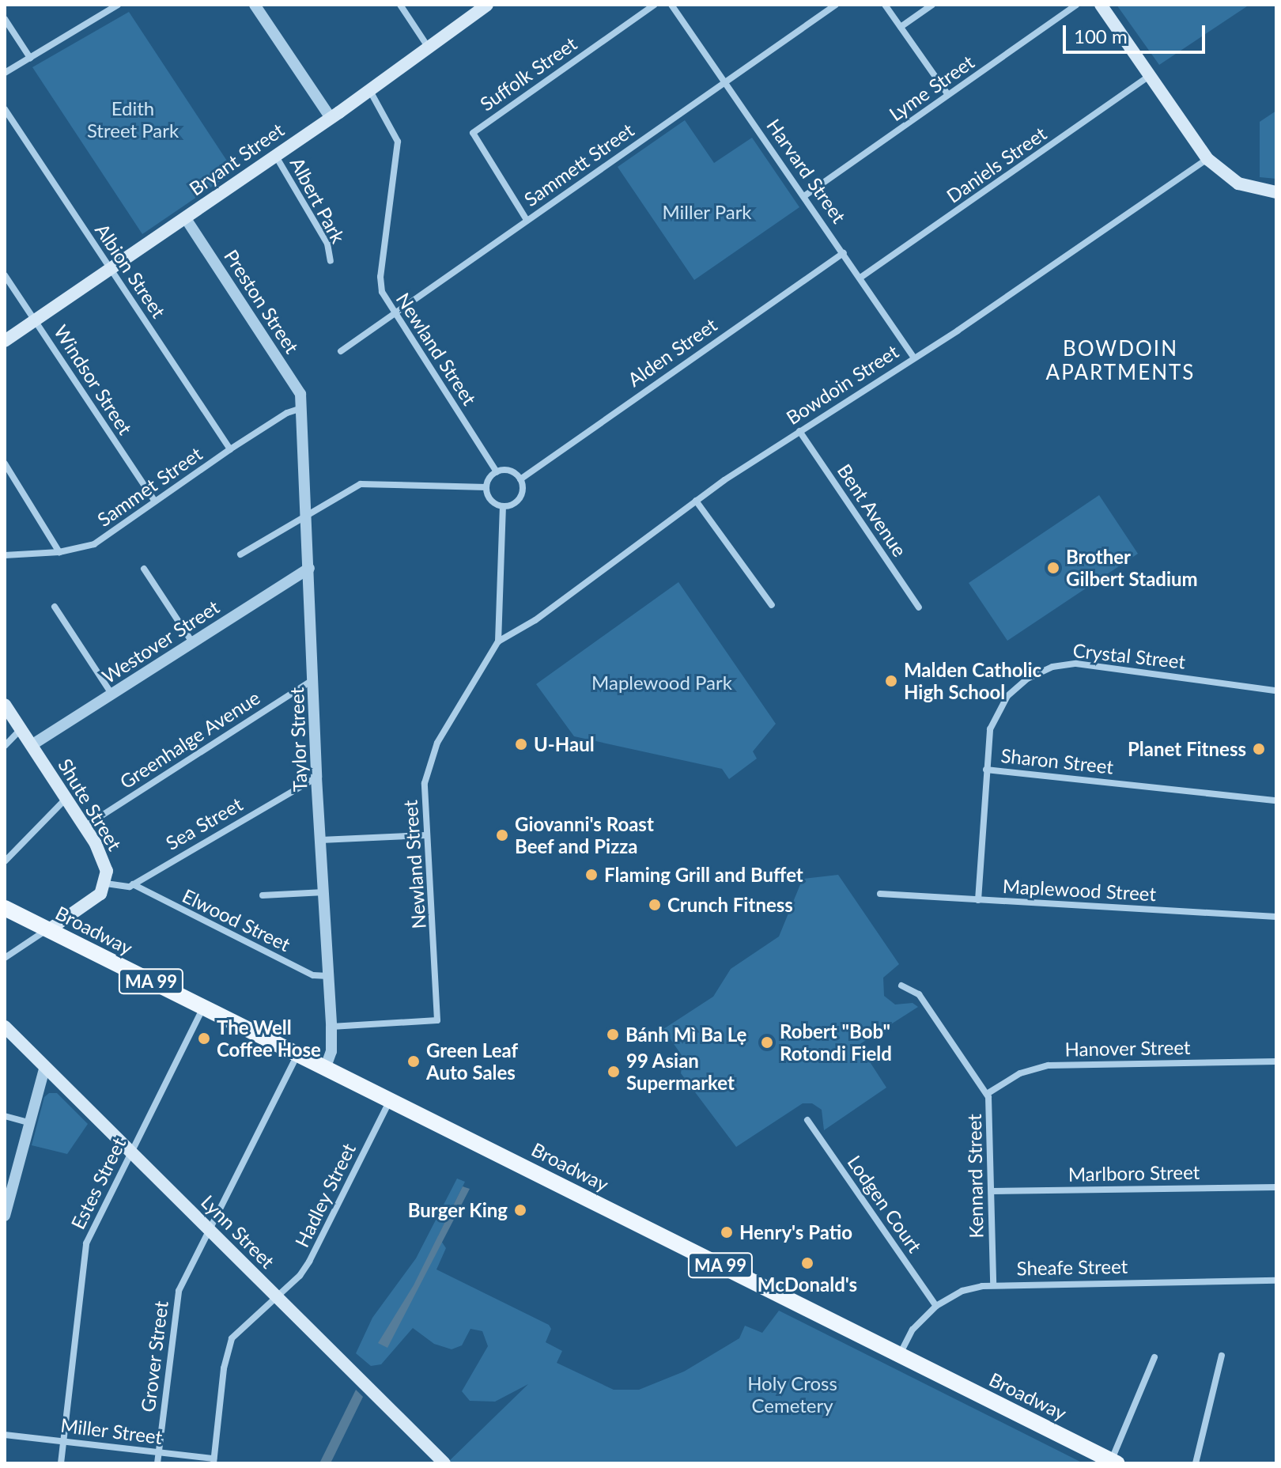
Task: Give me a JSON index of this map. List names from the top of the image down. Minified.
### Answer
{"streets":{"main road":["Bryant Street","Shute Street","Broadway","MA 99","Lynn Street"],"street":["Suffolk Street","Lyme Street","Sammett Street","Daniels Street","Harvard Street","Albert Park","Albion Street","Preston Street","Newland Street","Alden Street","Windsor Street","Bowdoin Street","Sammet Street","Bent Avenue","Westover Street","Crystal Street","Greenhalge Avenue","Taylor Street","Sharon Street","Sea Street","Maplewood Street","Elwood Street","Hanover Street","Marlboro Street","Kennard Street","Estes Street","Hadley Street","Lodgen Court","Sheafe Street","Grover Street","Miller Street"]},"crossings":[["Suffolk Street","Sammett Street"],["Lyme Street","Harvard Street"],["Bryant Street","Albert Park"],["Bryant Street","Albion Street"],["Bryant Street","Preston Street"],["Bryant Street","Newland Street"],["Bryant Street","Windsor Street"],["Sammett Street","Harvard Street"],["Sammett Street","Newland Street"],["Daniels Street","Harvard Street"],["Harvard Street","Alden Street"],["Harvard Street","Bowdoin Street"],["Albion Street","Sammet Street"],["Preston Street","Sammet Street"],["Preston Street","Taylor Street"],["Newland Street","Alden Street"],["Newland Street","Bowdoin Street"],["Newland Street","Taylor Street"],["Windsor Street","Sammet Street"],["Bowdoin Street","Bent Avenue"],["Sammet Street","Taylor Street"],["Westover Street","Taylor Street"],["Westover Street","Shute Street"],["Crystal Street","Sharon Street"],["Crystal Street","Maplewood Street"],["Greenhalge Avenue","Taylor Street"],["Greenhalge Avenue","Shute Street"],["Taylor Street","Sea Street"],["Taylor Street","Elwood Street"],["Taylor Street","Broadway"],["Sea Street","Elwood Street"],["Broadway","Estes Street"],["Broadway","Hadley Street"],["Broadway","Sheafe Street"],["Broadway","Grover Street"],["Hanover Street","Kennard Street"],["Marlboro Street","Kennard Street"],["Kennard Street","Sheafe Street"],["Estes Street","Lynn Street"],["Estes Street","Miller Street"],["Hadley Street","Lynn Street"],["Hadley Street","Miller Street"],["Lodgen Court","Sheafe Street"],["Lynn Street","Grover Street"],["Grover Street","Miller Street"]],"districts":["BOWDOIN APARTMENTS"],"parks":["Edith Street Park","Miller Park","Maplewood Park","Holy Cross Cemetery"],"places":["Brother Gilbert Stadium","Malden Catholic High School","U-Haul","Planet Fitness","Giovanni's Roast Beef and Pizza","Flaming Grill and Buffet","Crunch Fitness","Bánh Mì Ba Lẹ","The Well Coffee Hose","Robert \"Bob\" Rotondi Field","Green Leaf Auto Sales","99 Asian Supermarket","Burger King","Henry's Patio","McDonald's"],"scale_bar":"100 m"}
